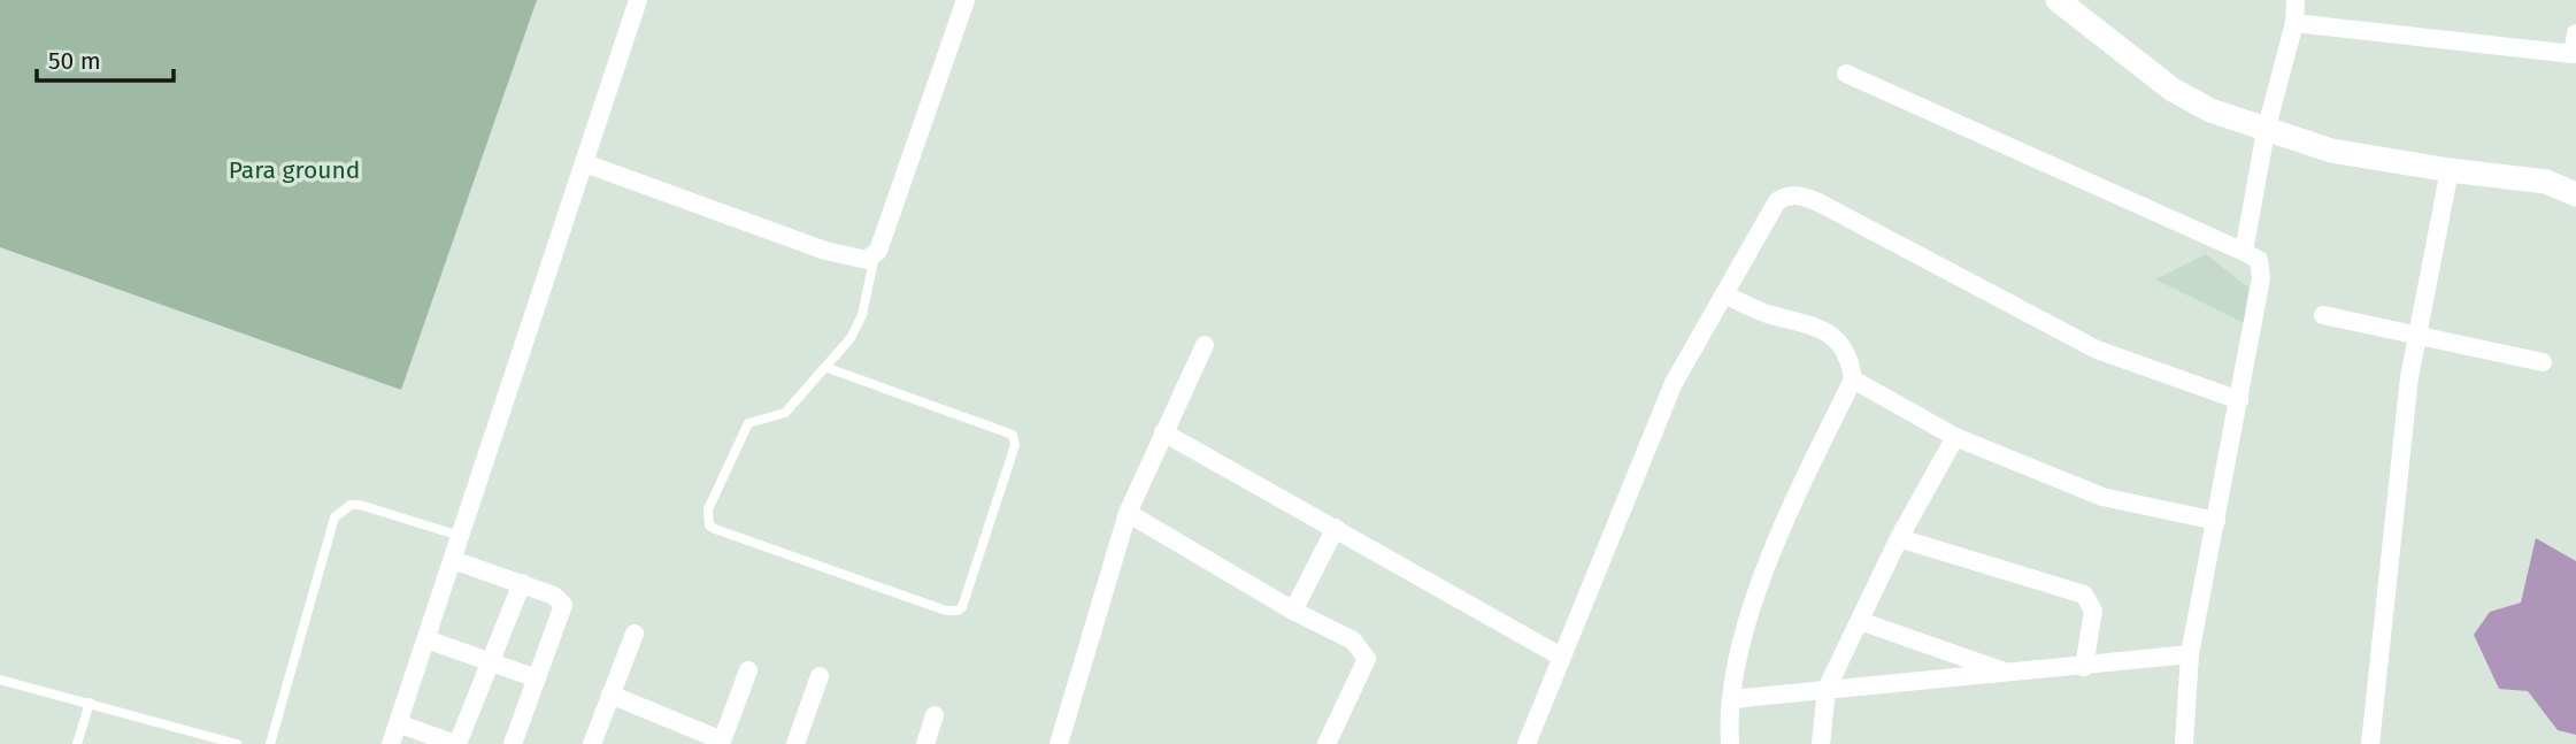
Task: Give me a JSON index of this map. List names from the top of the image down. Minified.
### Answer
{"parks":["Para ground"],"scale_bar":"50 m"}
